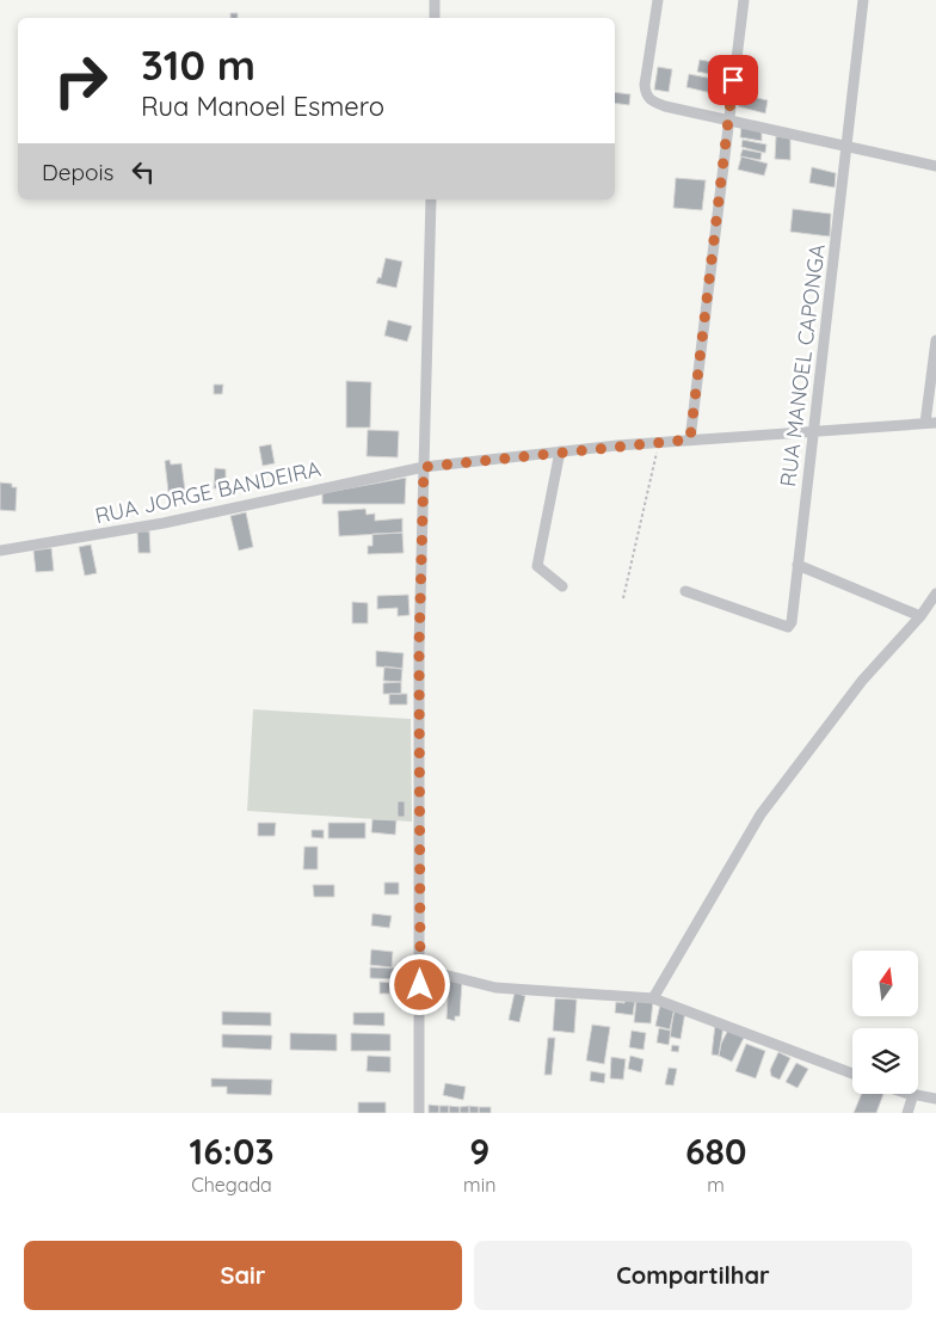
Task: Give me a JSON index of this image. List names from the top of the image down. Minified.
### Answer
{"streets":{"street":["RUA MANOEL CAPONGA","RUA JORGE BANDEIRA"]},"crossings":[["RUA MANOEL CAPONGA","RUA JORGE BANDEIRA"]],"north":"top","page":{"turn":["310 m","Rua Manoel Esmero"],"then":"Depois","eta":["16:03","Chegada","9","min","680","m"],"buttons":["Sair","Compartilhar"]}}
